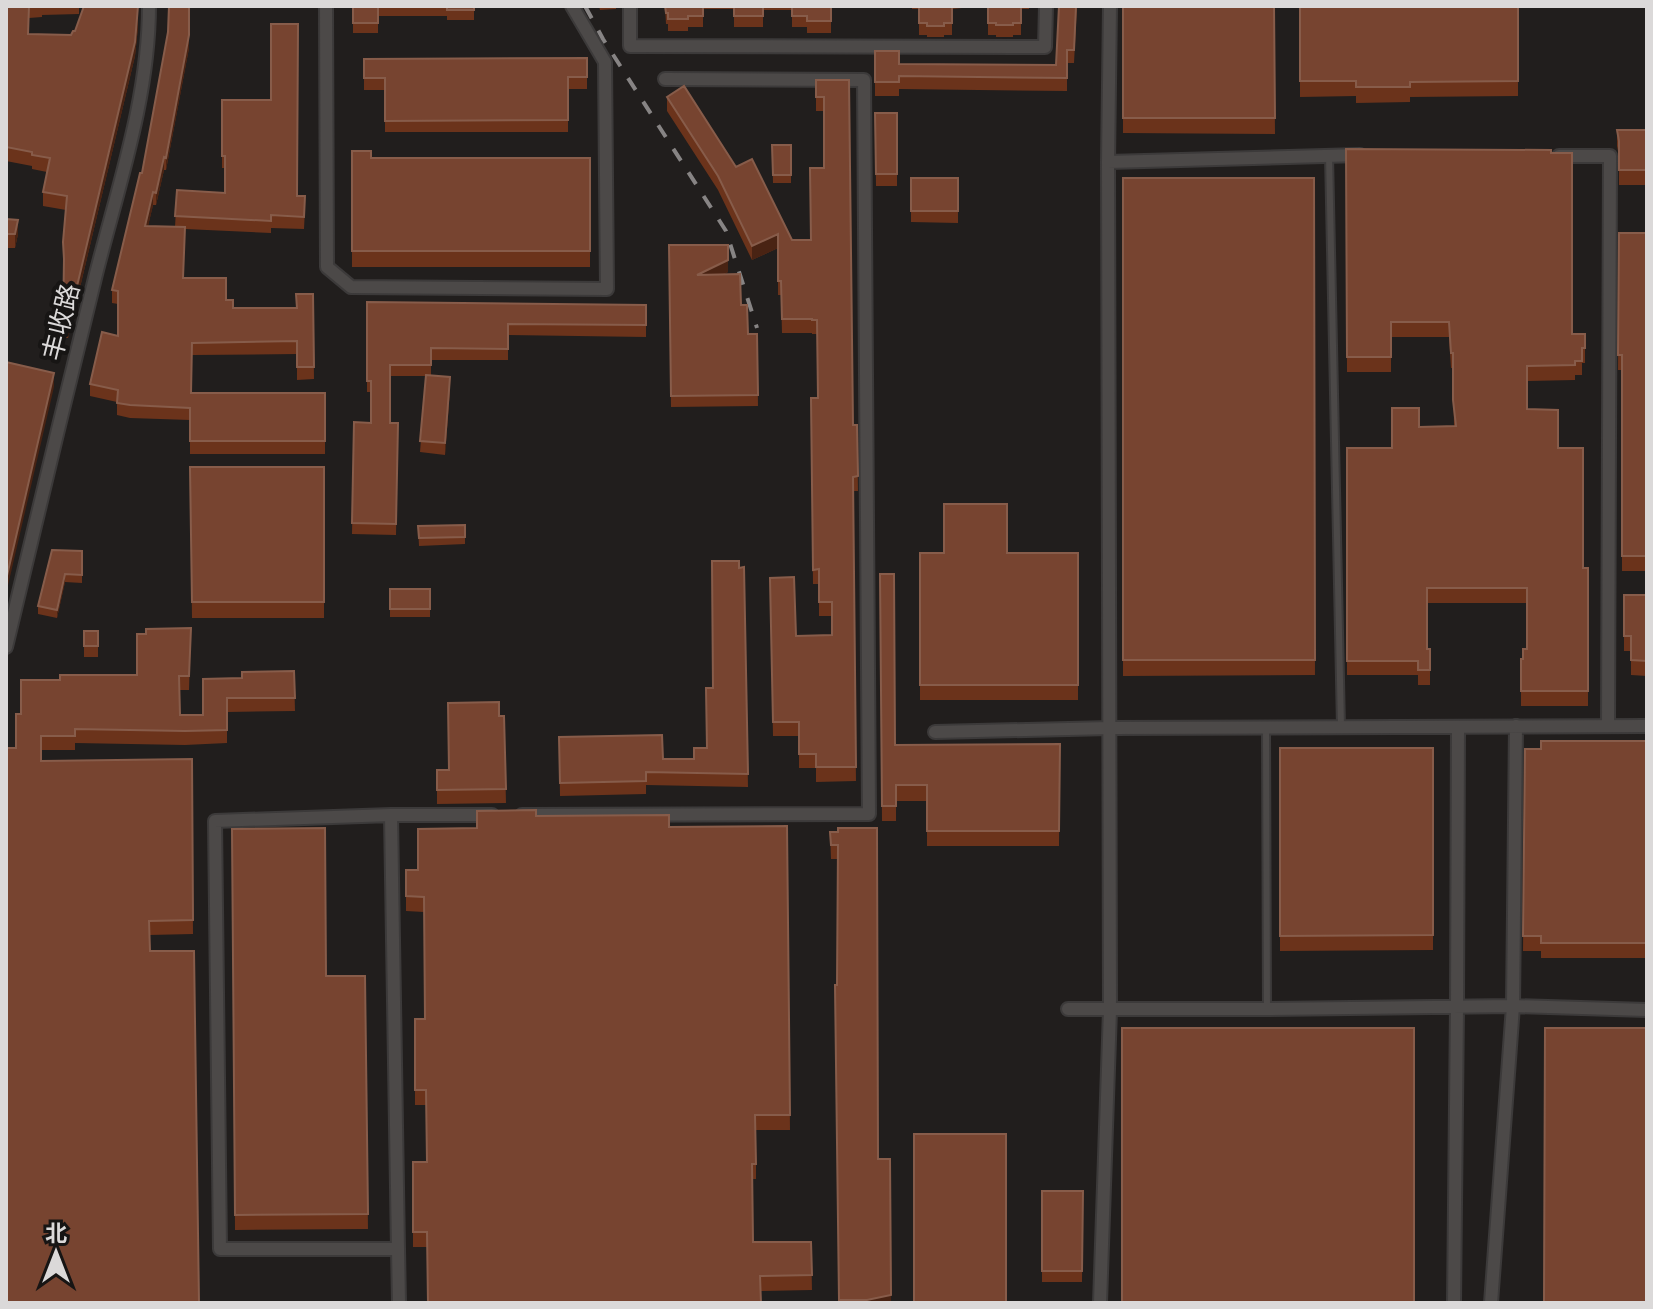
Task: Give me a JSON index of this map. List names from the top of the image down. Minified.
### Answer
{"streets":{"street":["丰收路"]},"north":"top"}
